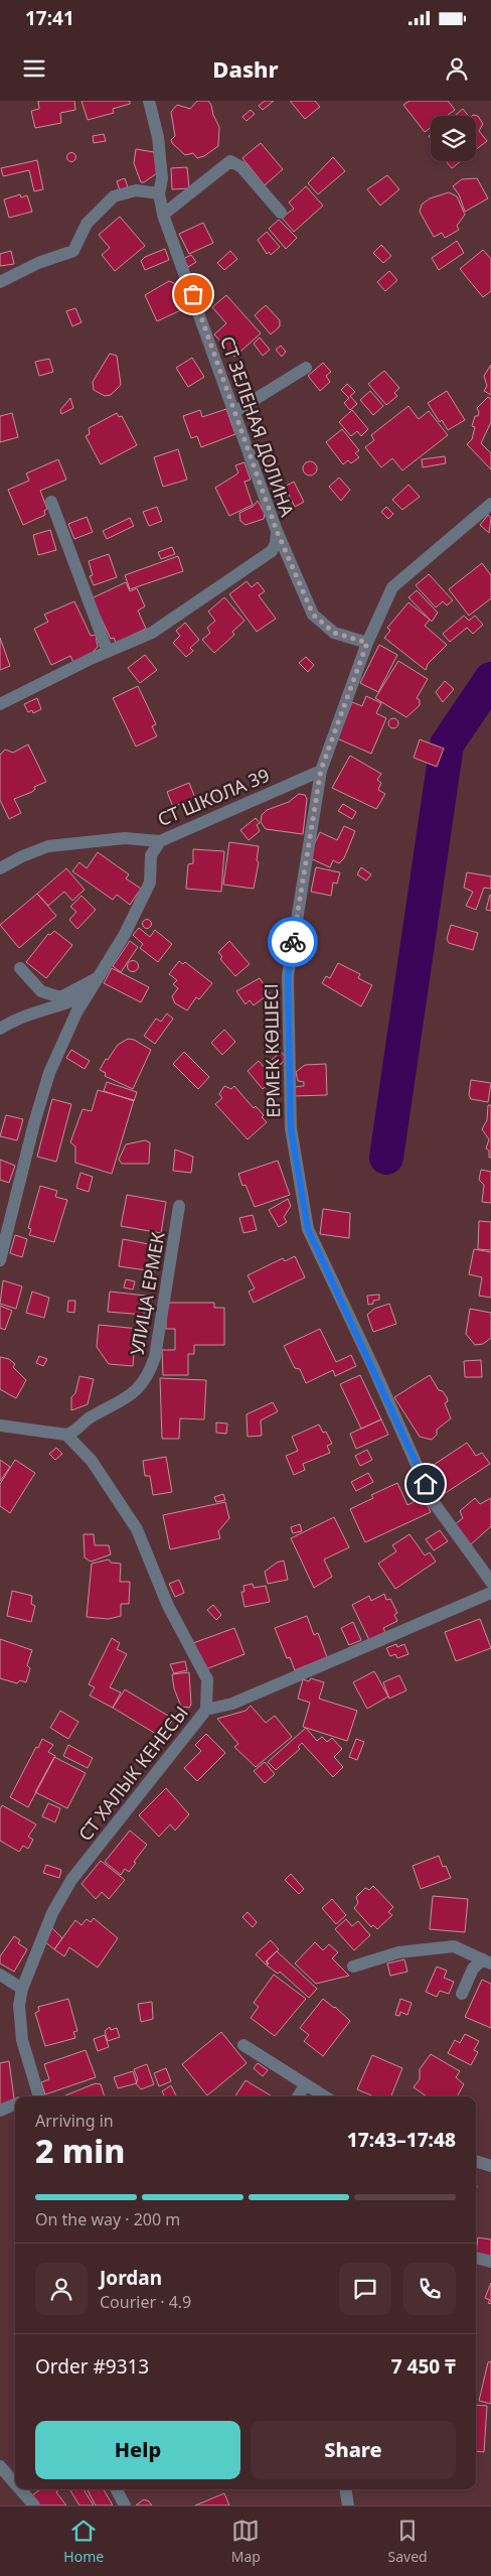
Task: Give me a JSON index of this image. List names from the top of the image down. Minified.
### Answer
{"streets":{"street":["СТ ЗЕЛЕНАЯ ДОЛИНА","СТ ШКОЛА 39","ЕРМЕК КӨШЕСІ","УЛИЦА ЕРМЕК","СТ ХАЛЫК КЕНЕСЫ"]},"crossings":[["СТ ЗЕЛЕНАЯ ДОЛИНА","ЕРМЕК КӨШЕСІ"],["СТ ШКОЛА 39","ЕРМЕК КӨШЕСІ"],["УЛИЦА ЕРМЕК","СТ ХАЛЫК КЕНЕСЫ"]],"page":{"status":"17:41","header":"Dashr","heading":["2 min","Arriving in","17:43–17:48"],"panel":["Jordan","Courier · 4.9","Order #9313","7 450 ₸"],"bar":"On the way · 200 m","buttons":["Help","Share"],"tabs":["Home","Map","Saved"]}}
